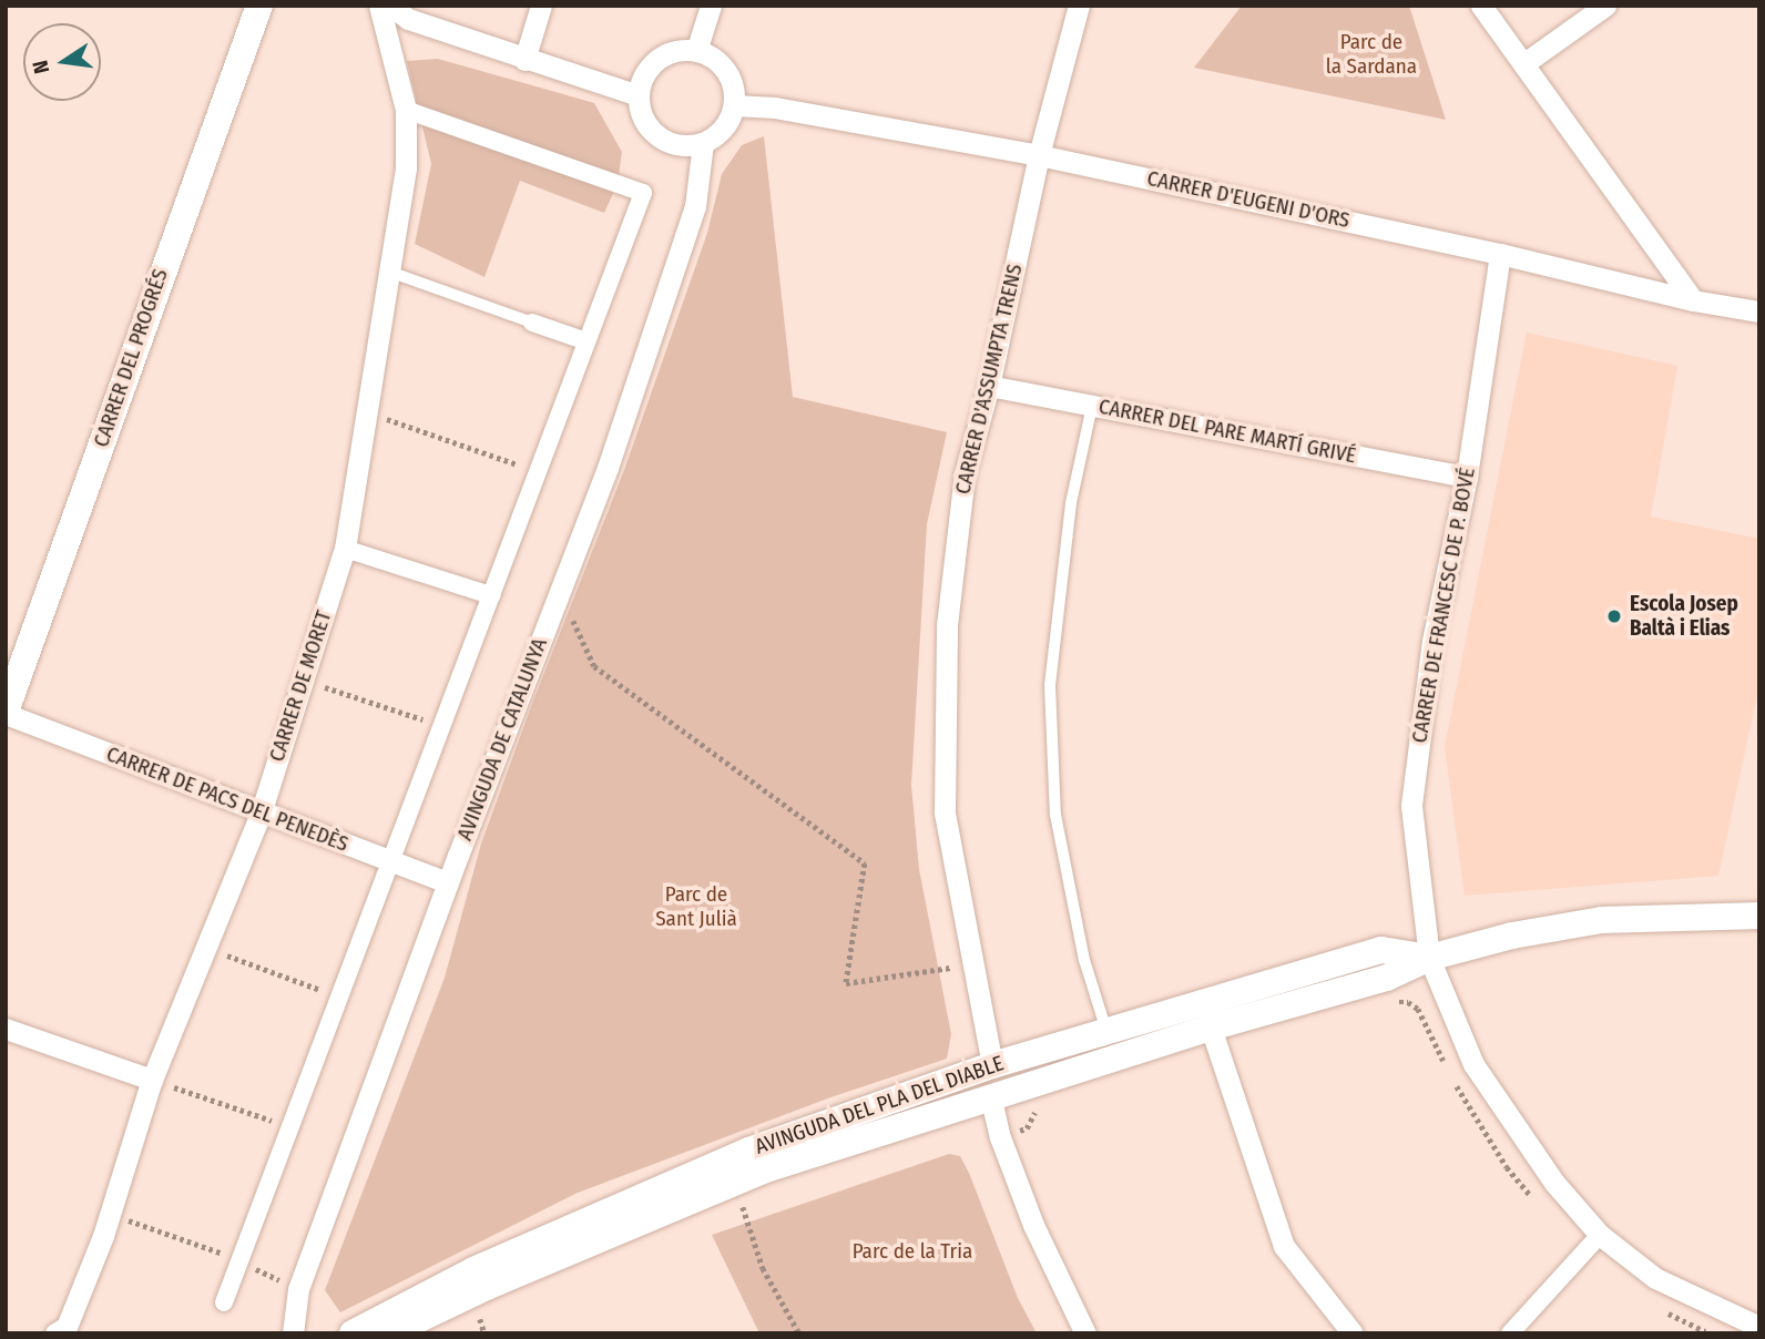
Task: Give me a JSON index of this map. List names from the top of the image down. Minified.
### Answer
{"streets":{"street":["CARRER D'EUGENI D'ORS","CARRER DEL PROGRÉS","CARRER D'ASSUMPTA TRENS","CARRER DEL PARE MARTÍ GRIVÉ","CARRER DE FRANCESC DE P. BOVÉ","CARRER DE MORET","AVINGUDA DE CATALUNYA","CARRER DE PACS DEL PENEDÈS","AVINGUDA DEL PLA DEL DIABLE"]},"crossings":[["CARRER D'EUGENI D'ORS","CARRER D'ASSUMPTA TRENS"],["CARRER D'EUGENI D'ORS","CARRER DE FRANCESC DE P. BOVÉ"],["CARRER D'EUGENI D'ORS","AVINGUDA DE CATALUNYA"],["CARRER DEL PROGRÉS","CARRER DE PACS DEL PENEDÈS"],["CARRER D'ASSUMPTA TRENS","CARRER DEL PARE MARTÍ GRIVÉ"],["CARRER D'ASSUMPTA TRENS","AVINGUDA DEL PLA DEL DIABLE"],["CARRER DEL PARE MARTÍ GRIVÉ","CARRER DE FRANCESC DE P. BOVÉ"],["CARRER DE FRANCESC DE P. BOVÉ","AVINGUDA DEL PLA DEL DIABLE"],["CARRER DE MORET","CARRER DE PACS DEL PENEDÈS"],["AVINGUDA DE CATALUNYA","CARRER DE PACS DEL PENEDÈS"]],"parks":["Parc de la Sardana","Parc de Sant Julià","Parc de la Tria"],"places":["Escola Josep Baltà i Elias"],"north":"left"}
